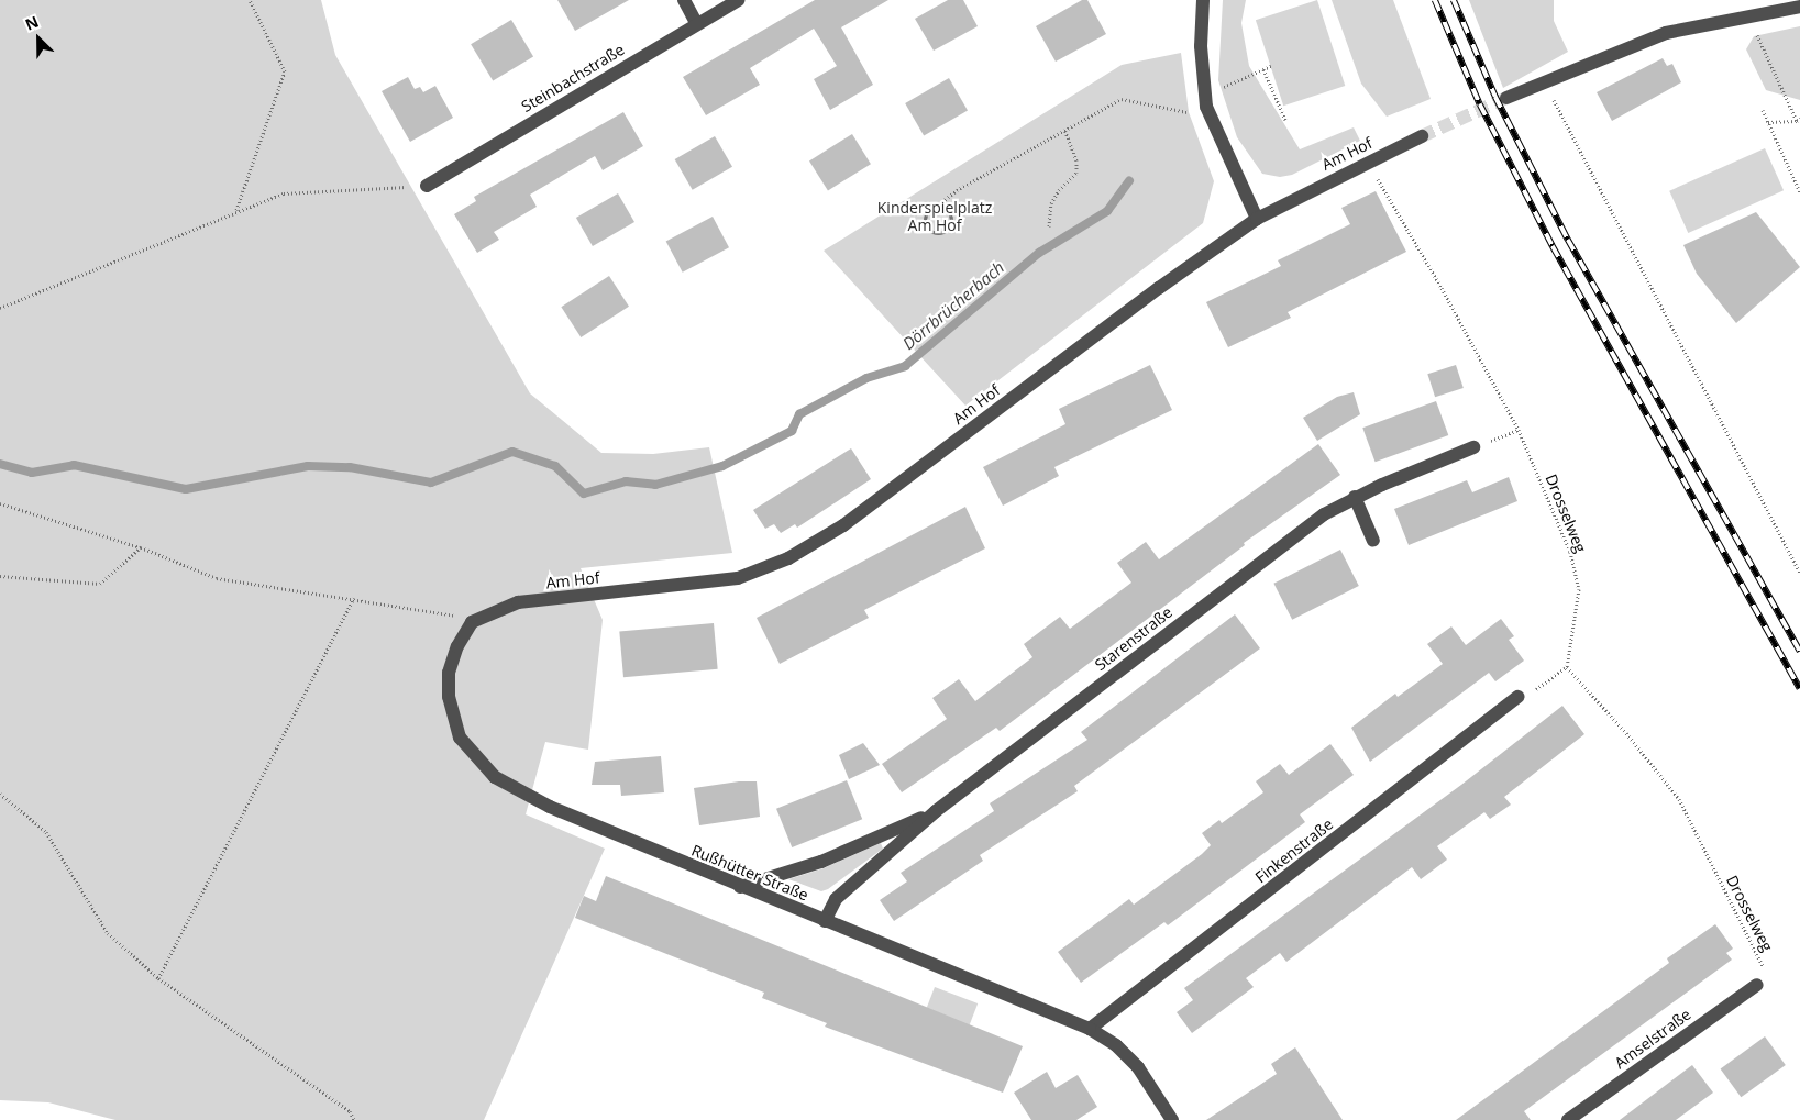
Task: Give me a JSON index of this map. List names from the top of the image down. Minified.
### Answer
{"streets":{"street":["Steinbachstraße","Am Hof","Starenstraße","Finkenstraße","Rußhütter Straße","Amselstraße"],"path":["Drosselweg"]},"crossings":[["Am Hof","Drosselweg"],["Am Hof","Rußhütter Straße"],["Drosselweg","Amselstraße"],["Starenstraße","Rußhütter Straße"],["Finkenstraße","Rußhütter Straße"]],"water":["Dörrbrücherbach"],"parks":["Kinderspielplatz Am Hof"],"north":"top left"}
